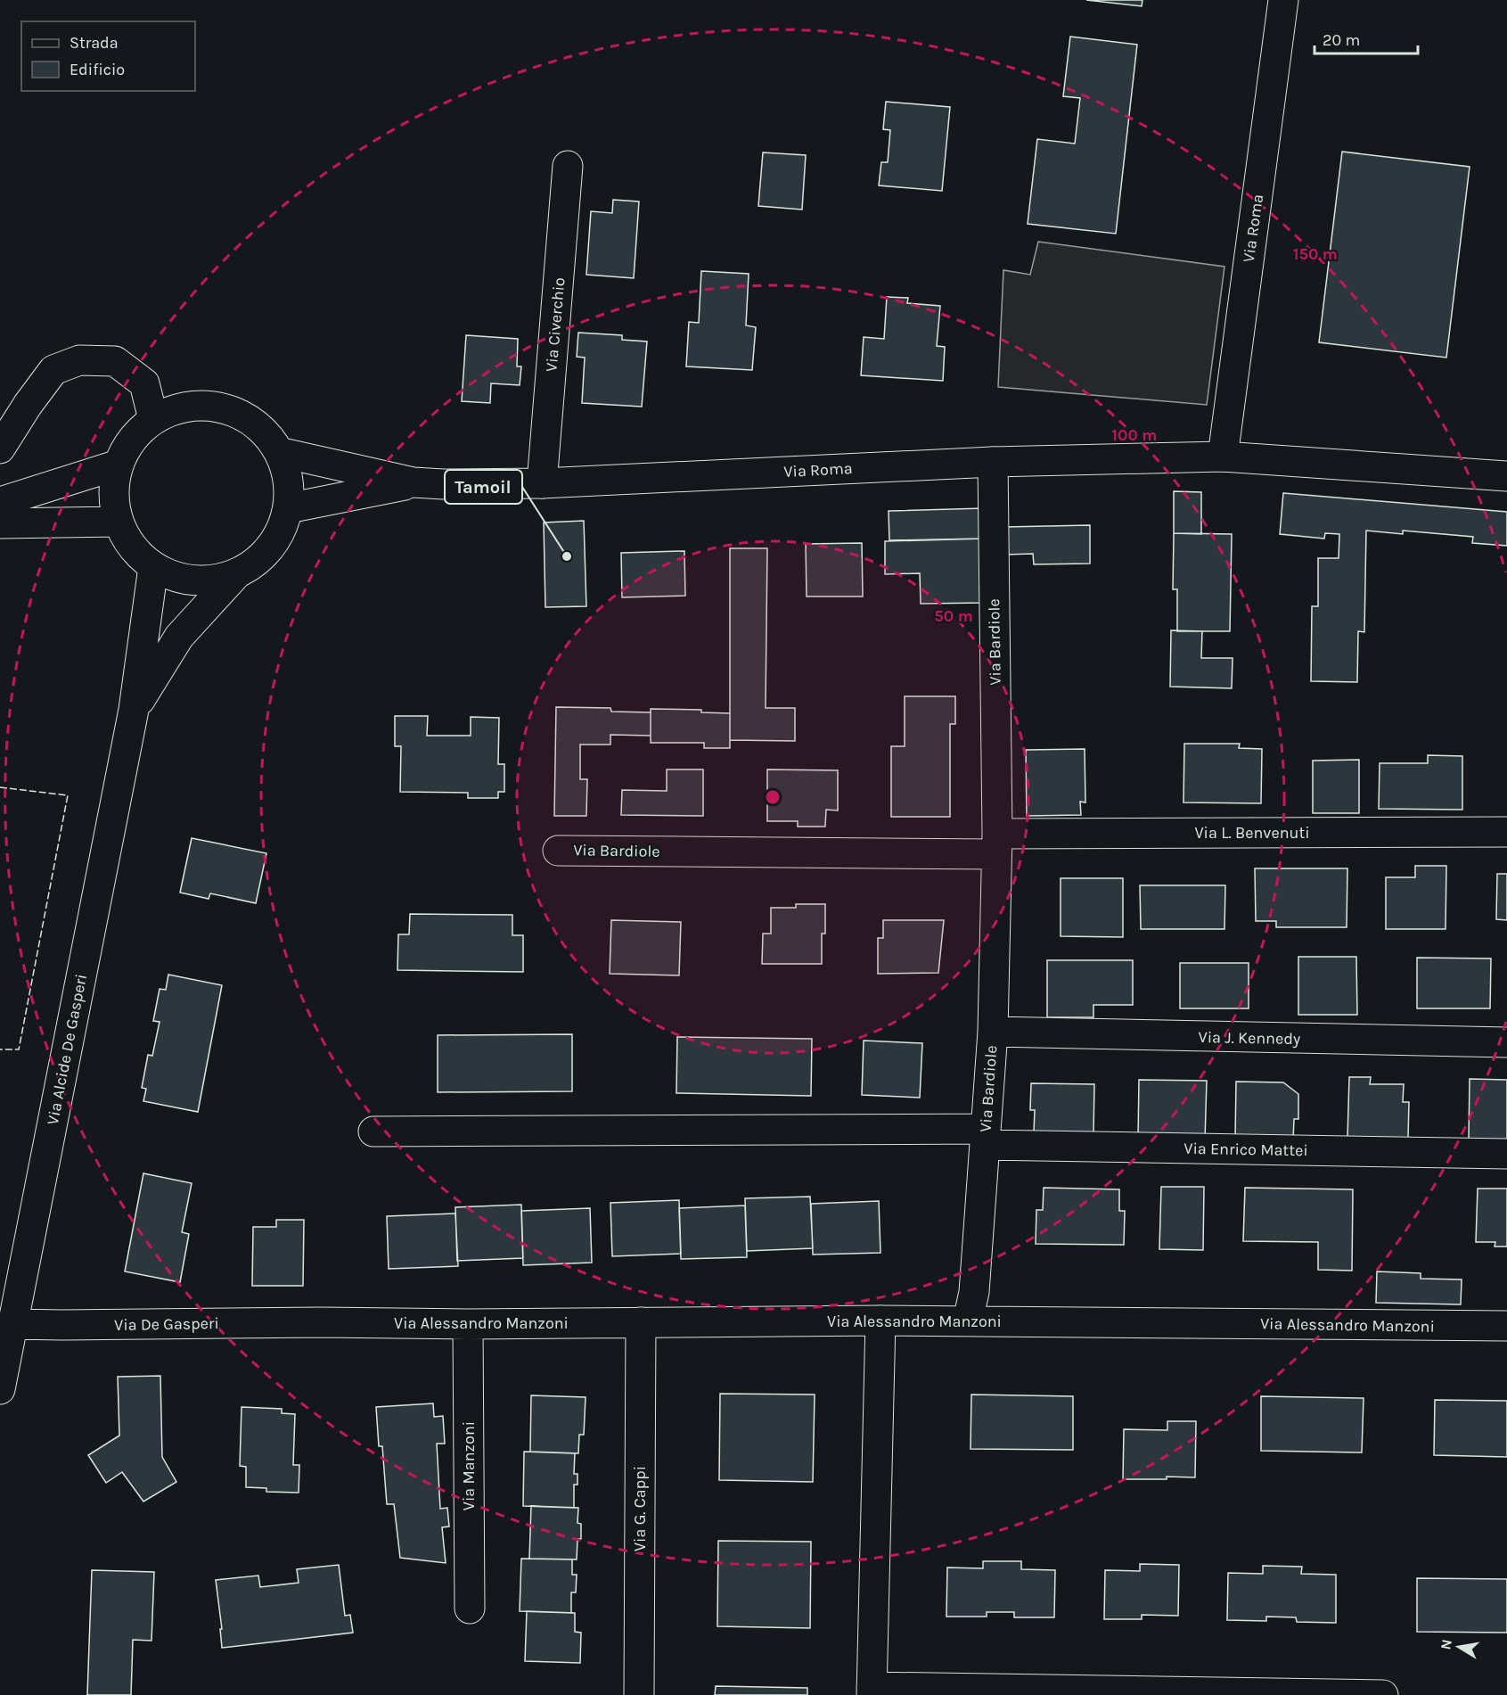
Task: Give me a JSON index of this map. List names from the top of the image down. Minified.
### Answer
{"streets":{"street":["Via Roma","Via Civerchio","Via Bardiole","Via L. Benvenuti","Via J. Kennedy","Via Alcide De Gasperi","Via Enrico Mattei","Via Alessandro Manzoni","Via De Gasperi","Via Manzoni","Via G. Cappi"]},"crossings":[["Via Roma","Via Civerchio"],["Via Roma","Via Bardiole"],["Via Bardiole","Via L. Benvenuti"],["Via Bardiole","Via J. Kennedy"],["Via Bardiole","Via Enrico Mattei"],["Via Bardiole","Via Alessandro Manzoni"],["Via Alcide De Gasperi","Via De Gasperi"],["Via Alessandro Manzoni","Via De Gasperi"],["Via Alessandro Manzoni","Via Manzoni"],["Via Alessandro Manzoni","Via G. Cappi"]],"places":["Tamoil"],"legend":["Strada","Edificio"],"scale_bar":"20 m","north":"left","rings":["150 m","100 m","50 m"]}
